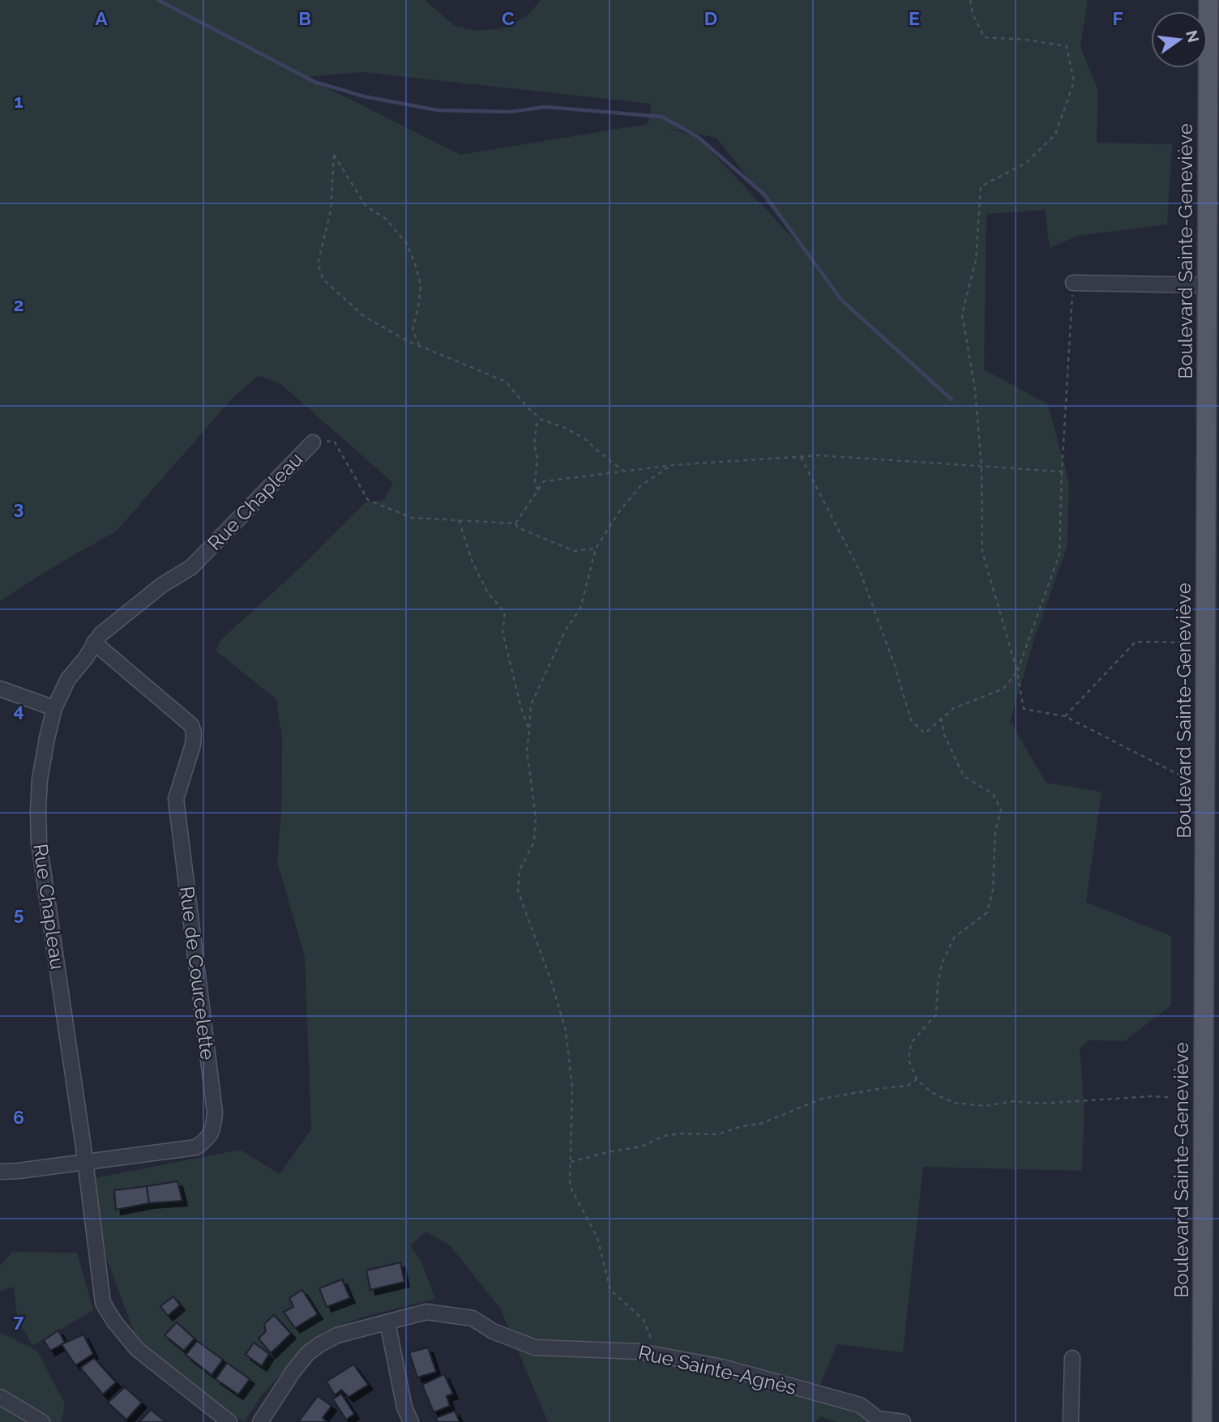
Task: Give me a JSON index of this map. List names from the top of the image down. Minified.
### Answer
{"streets":{"main road":["Boulevard Sainte-Geneviève"],"street":["Rue Chapleau","Rue de Courcelette","Rue Sainte-Agnès"]},"crossings":[["Rue Chapleau","Rue de Courcelette"]],"north":"right","grid":{"columns":["A","B","C","D","E","F"],"rows":["1","2","3","4","5","6","7"]}}
